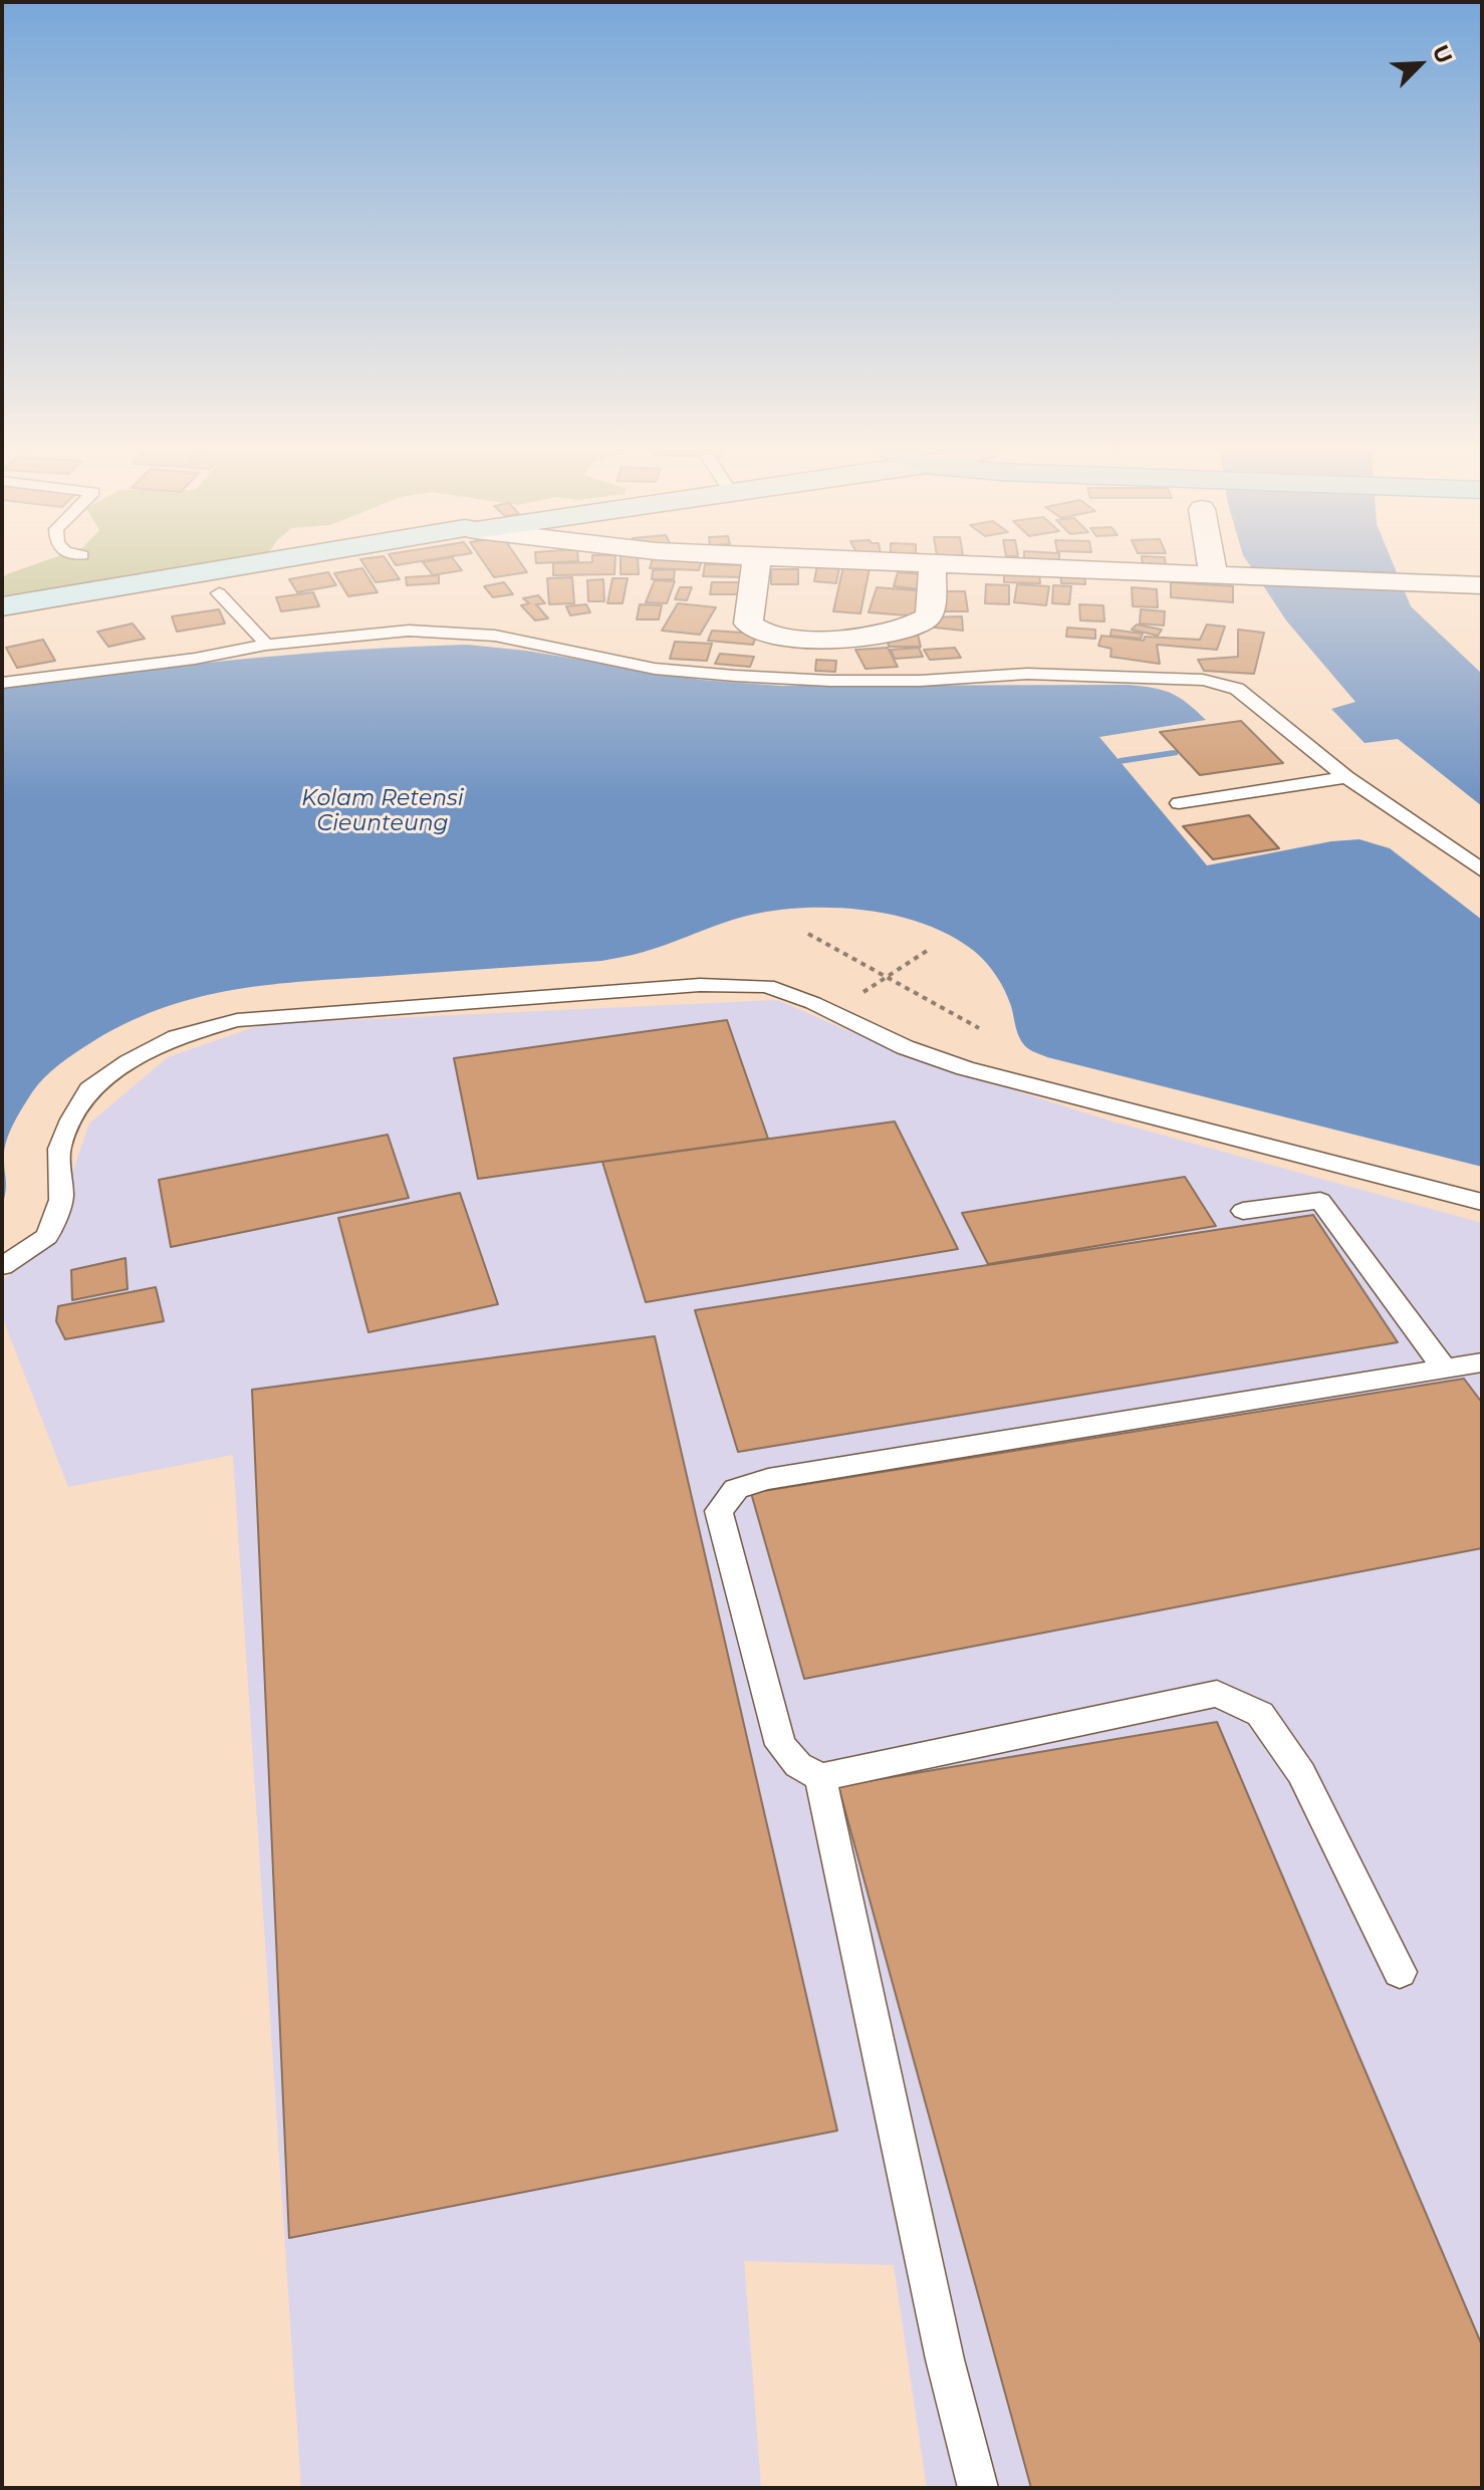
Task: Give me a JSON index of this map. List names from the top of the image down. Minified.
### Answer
{"water":["Kolam Retensi Cieunteung"],"north":"top right"}
